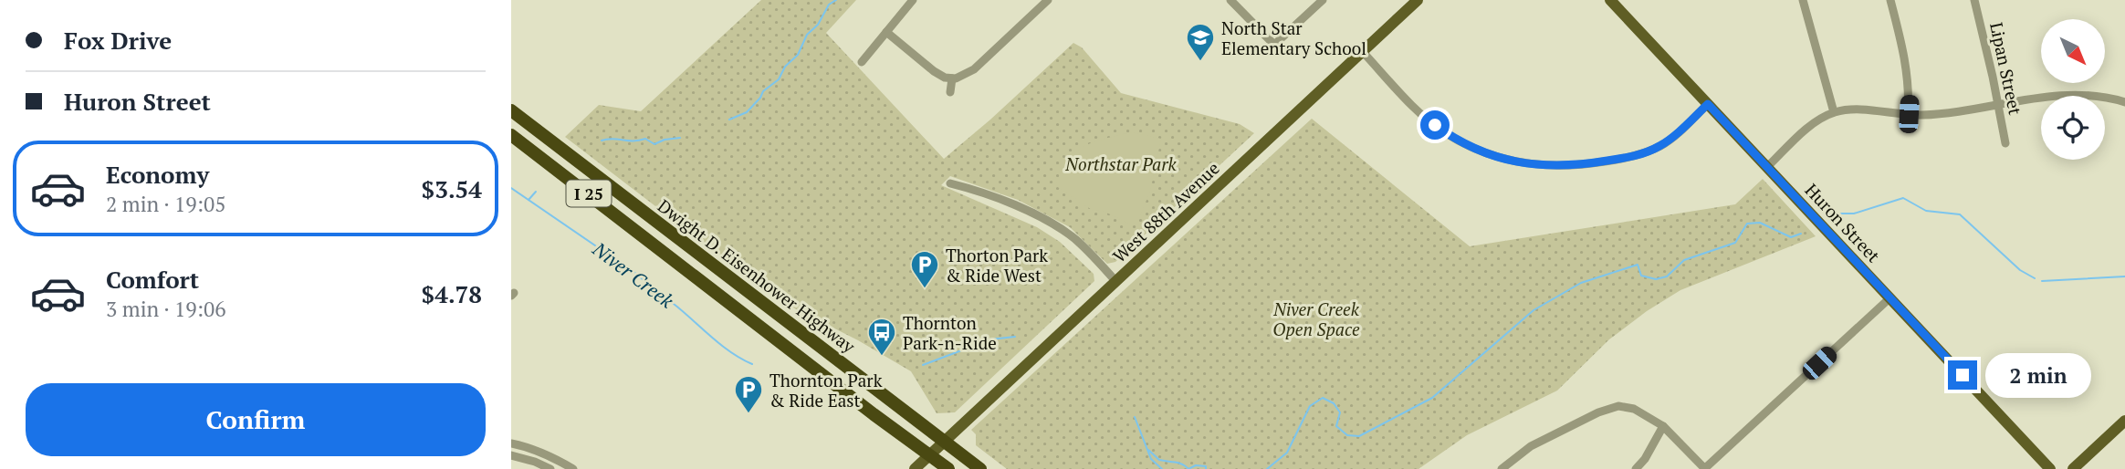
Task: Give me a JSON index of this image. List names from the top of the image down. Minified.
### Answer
{"streets":{"highway":["I 25","Dwight D. Eisenhower Highway"],"main road":["West 88th Avenue","Huron Street"],"street":["Lipan Street"]},"crossings":[["I 25","West 88th Avenue"]],"water":["Niver Creek"],"parks":["Northstar Park","Niver Creek Open Space"],"places":{"school or university":["North Star Elementary School"],"parking":["Thorton Park & Ride West","Thornton Park & Ride East"],"bus stop":["Thornton Park-n-Ride"]},"north":"bottom right","page":{"banner":["Fox Drive","Huron Street"],"list":[{"name":"Economy","note":"2 min · 19:05","value":"$3.54"},{"name":"Comfort","note":"3 min · 19:06","value":"$4.78"}],"bubble":"2 min","buttons":"Confirm"}}
